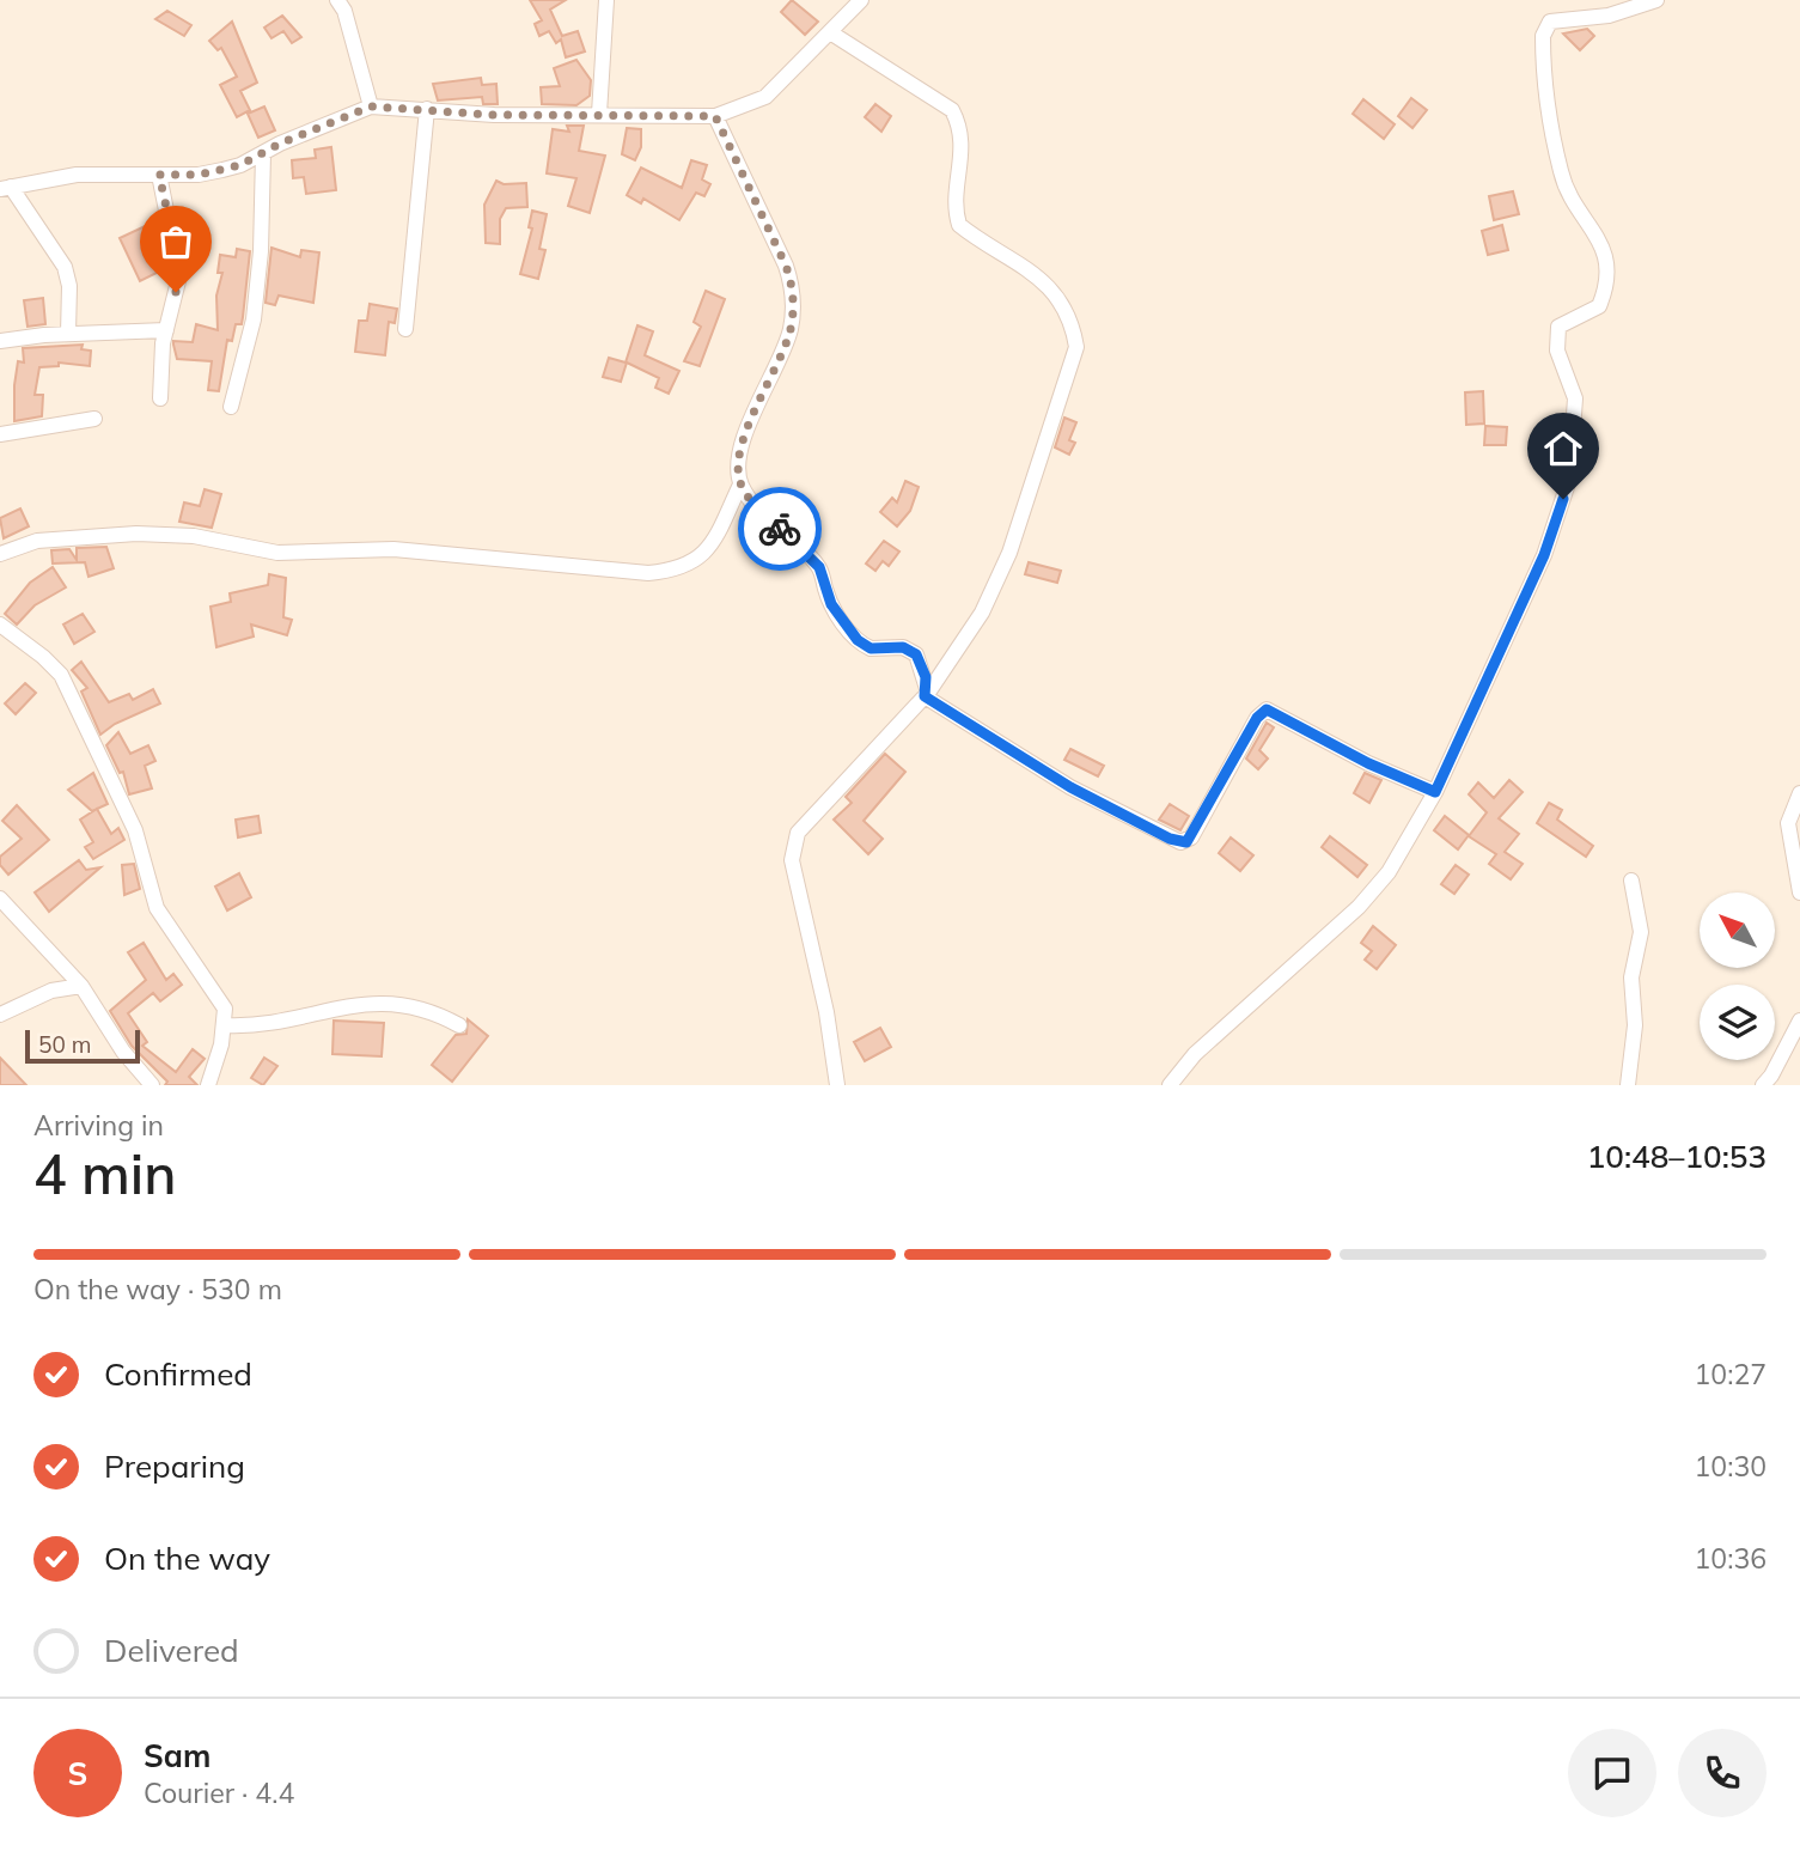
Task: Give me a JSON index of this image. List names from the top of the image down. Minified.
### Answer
{"scale_bar":"50 m","north":"top left","page":{"scale":"50 m","heading":["4 min","Arriving in","10:48–10:53"],"panel":["Sam","Courier · 4.4"],"bar":"On the way · 530 m","list":[["Confirmed","10:27"],["Preparing","10:30"],["On the way","10:36"],"Delivered"],"round":"S"}}
